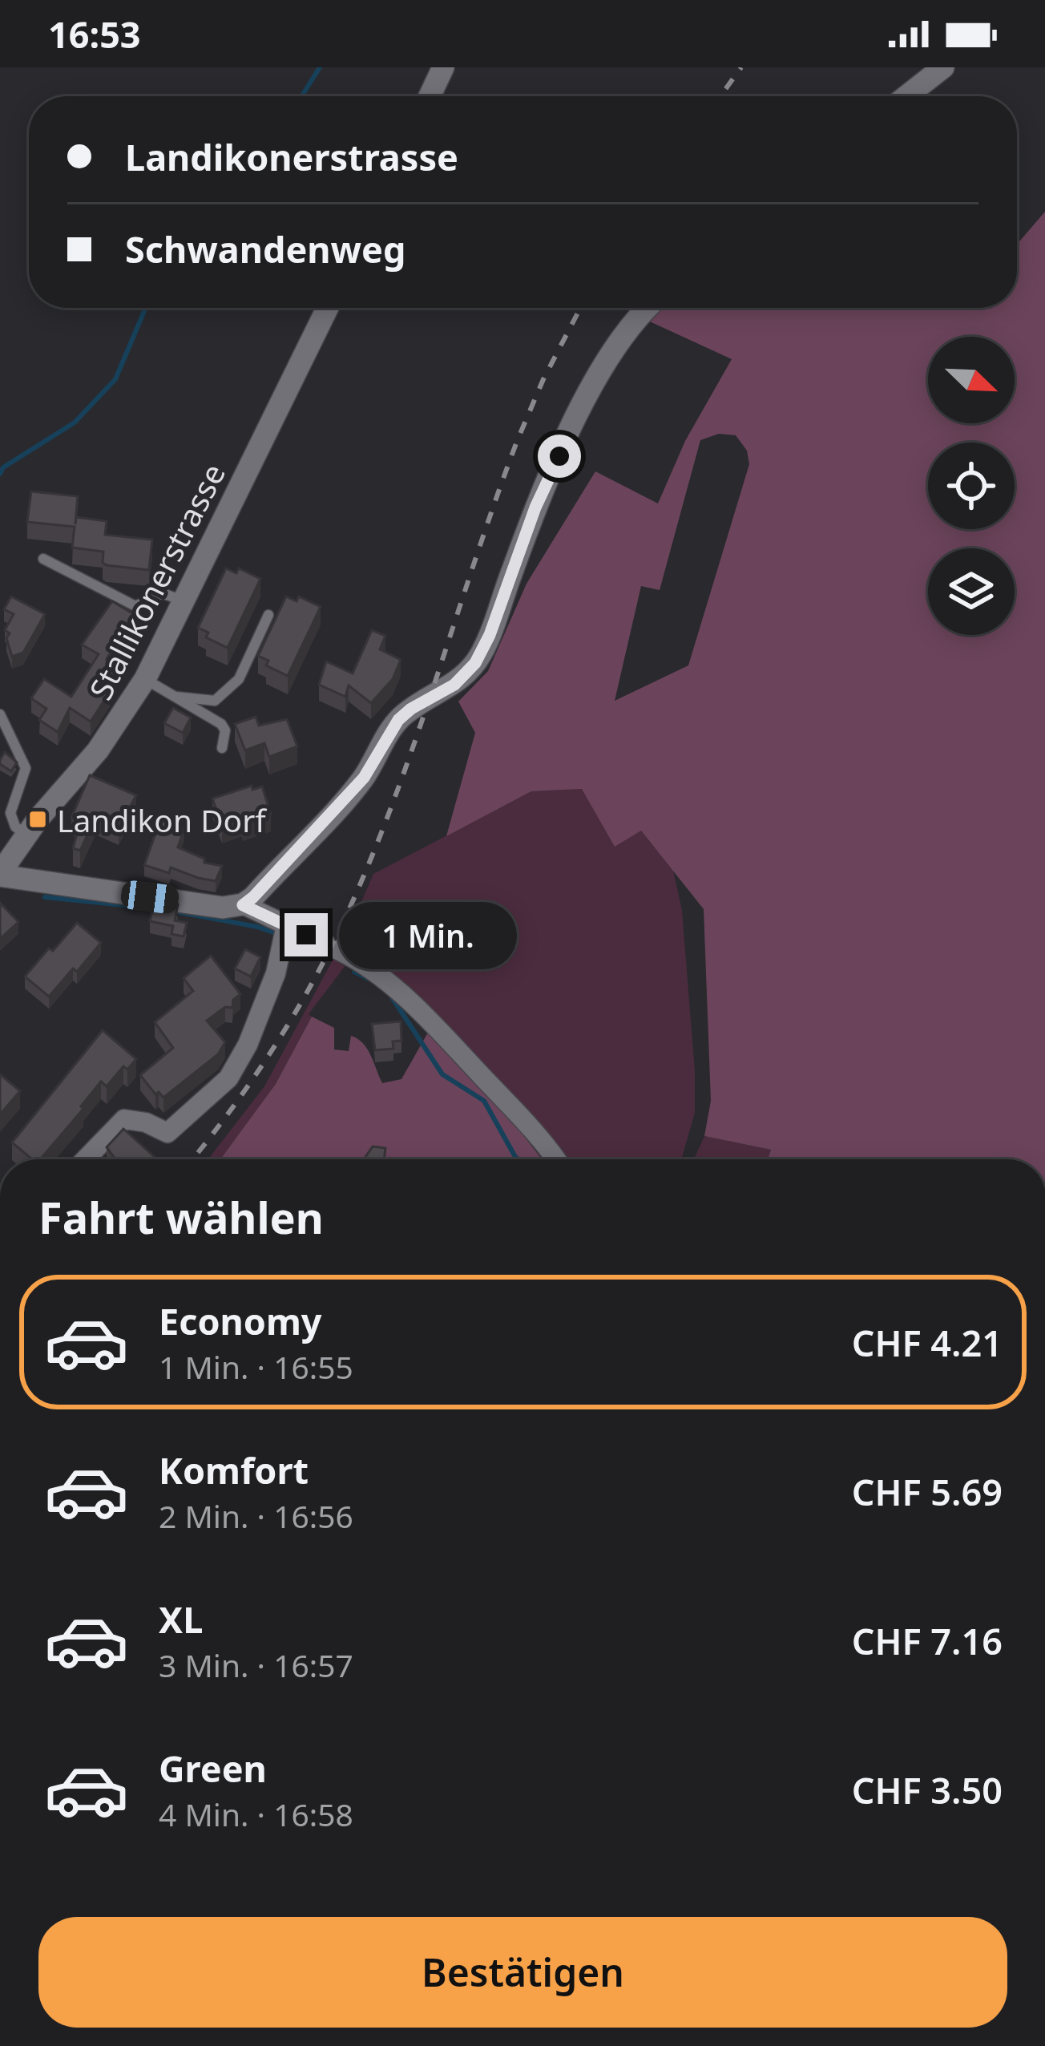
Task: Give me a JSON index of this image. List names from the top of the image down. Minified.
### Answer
{"streets":{"street":["Stallikonerstrasse"]},"places":{"transit":["Landikon Dorf"]},"north":"bottom right","page":{"status":"16:53","banner":["Landikonerstrasse","Schwandenweg"],"bubble":"1 Min.","heading":"Fahrt wählen","list":[{"name":"Economy","note":"1 Min. · 16:55","value":"CHF 4.21"},{"name":"Komfort","note":"2 Min. · 16:56","value":"CHF 5.69"},{"name":"XL","note":"3 Min. · 16:57","value":"CHF 7.16"},{"name":"Green","note":"4 Min. · 16:58","value":"CHF 3.50"}],"buttons":"Bestätigen"}}
